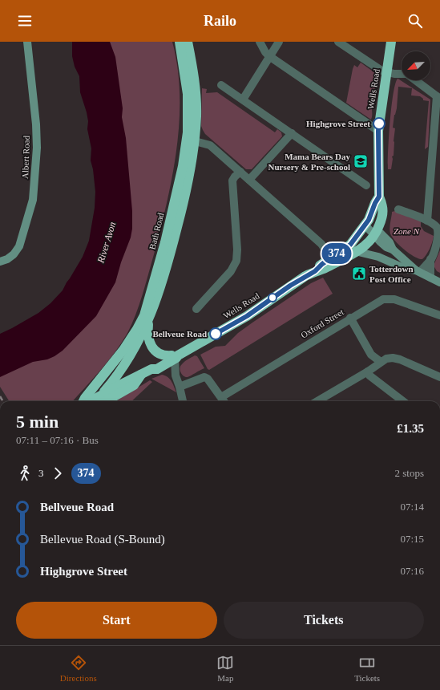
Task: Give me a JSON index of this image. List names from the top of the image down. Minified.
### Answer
{"streets":{"highway":["Wells Road","Bath Road"],"street":["Albert Road","Oxford Street"]},"water":["River Avon"],"parks":["Zone N"],"places":{"other":["Highgrove Street","Bellveue Road"],"school or university":["Mama Bears Day Nursery & Pre-school"],"public building":["Totterdown Post Office"]},"lines":["bus line 374"],"north":"bottom left","page":{"header":"Railo","on_map":"374","heading":["5 min","07:11 – 07:16 · Bus","£1.35"],"legs":["3","374","2 stops"],"list":[{"name":"Bellveue Road","value":"07:14"},{"name":"Bellevue Road (S-Bound)","value":"07:15"},{"name":"Highgrove Street","value":"07:16"}],"buttons":["Start","Tickets"],"tabs":["Directions","Map","Tickets"]}}
